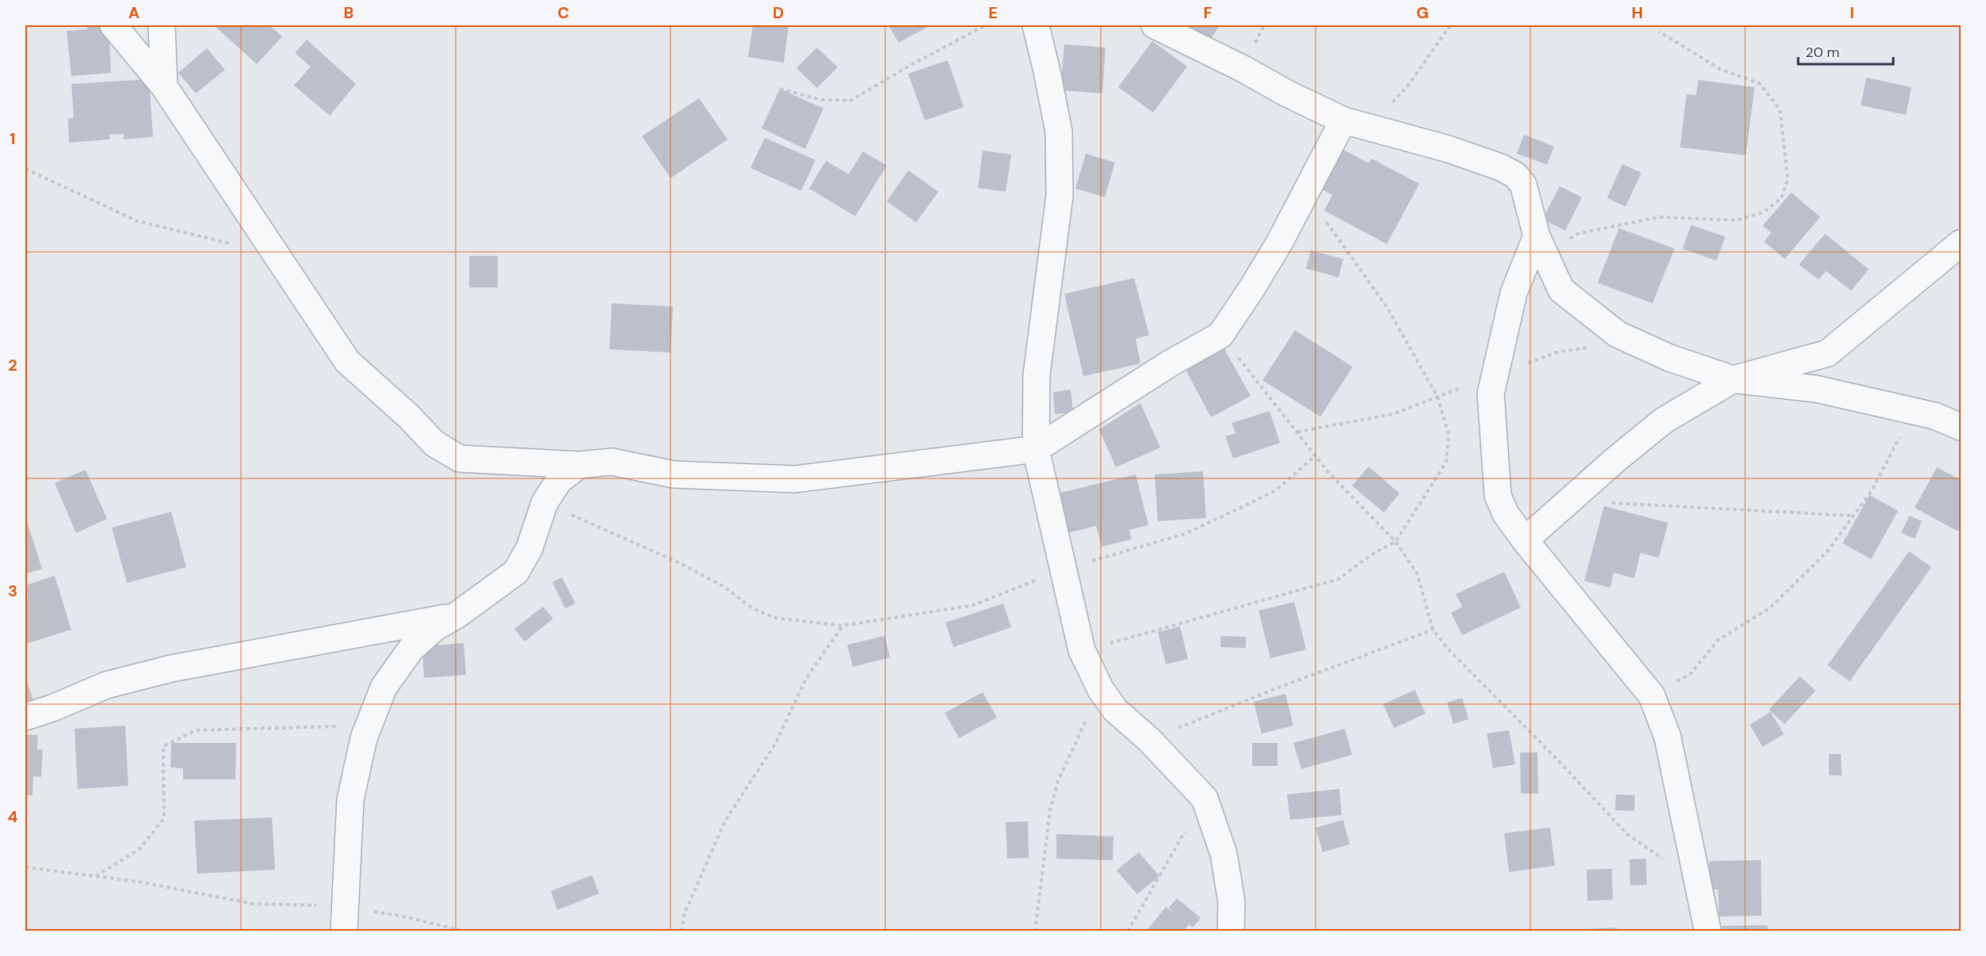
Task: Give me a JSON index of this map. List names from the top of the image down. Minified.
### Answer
{"scale_bar":"20 m","grid":{"columns":["A","B","C","D","E","F","G","H","I"],"rows":["1","2","3","4"]}}
